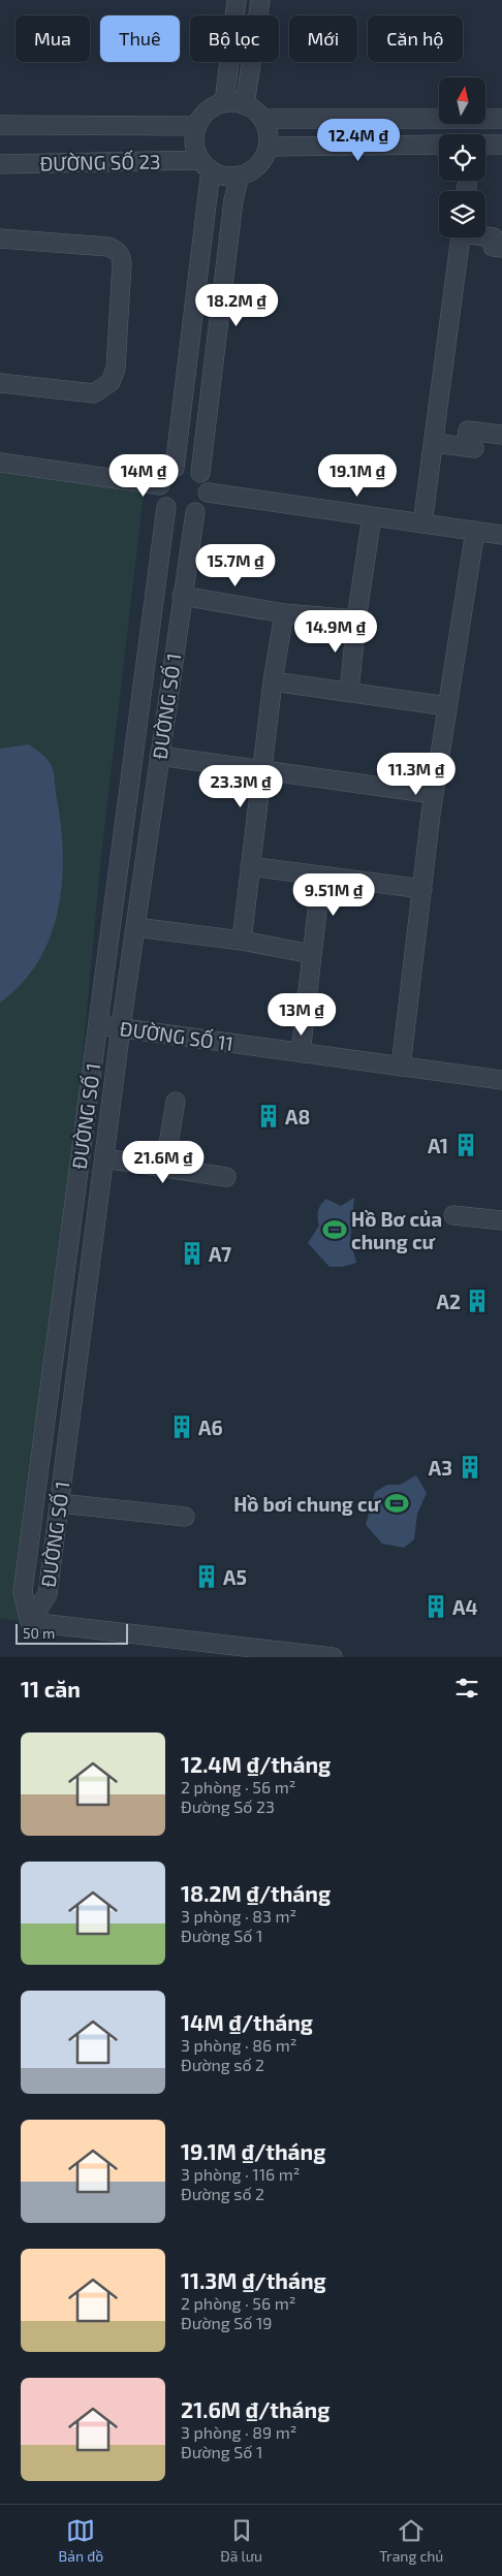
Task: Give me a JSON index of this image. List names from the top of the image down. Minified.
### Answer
{"streets":{"street":["ĐƯỜNG SỐ 23","ĐƯỜNG SỐ 1","ĐƯỜNG SỐ 11"]},"crossings":[["ĐƯỜNG SỐ 1","ĐƯỜNG SỐ 11"]],"places":{"building":["A8","A1","A7","A2","A6","A3","A5","A4"],"sports":["Hồ Bơ của chung cư","Hồ bơi chung cư"]},"scale_bar":"50 m","north":"top","page":{"chip":["Mua","Thuê","Bộ lọc","Mới","Căn hộ"],"price":["12.4M ₫","18.2M ₫","14M ₫","19.1M ₫","15.7M ₫","14.9M ₫","11.3M ₫","23.3M ₫","9.51M ₫","13M ₫","21.6M ₫"],"scale":"50 m","heading":"11 căn","list":[{"name":"12.4M ₫/tháng","note":"2 phòng · 56 m² · Đường Số 23"},{"name":"18.2M ₫/tháng","note":"3 phòng · 83 m² · Đường Số 1"},{"name":"14M ₫/tháng","note":"3 phòng · 86 m² · Đường số 2"},{"name":"19.1M ₫/tháng","note":"3 phòng · 116 m² · Đường số 2"},{"name":"11.3M ₫/tháng","note":"2 phòng · 56 m² · Đường Số 19"},{"name":"21.6M ₫/tháng","note":"3 phòng · 89 m² · Đường Số 1"}],"tabs":["Bản đồ","Đã lưu","Trang chủ"]}}
